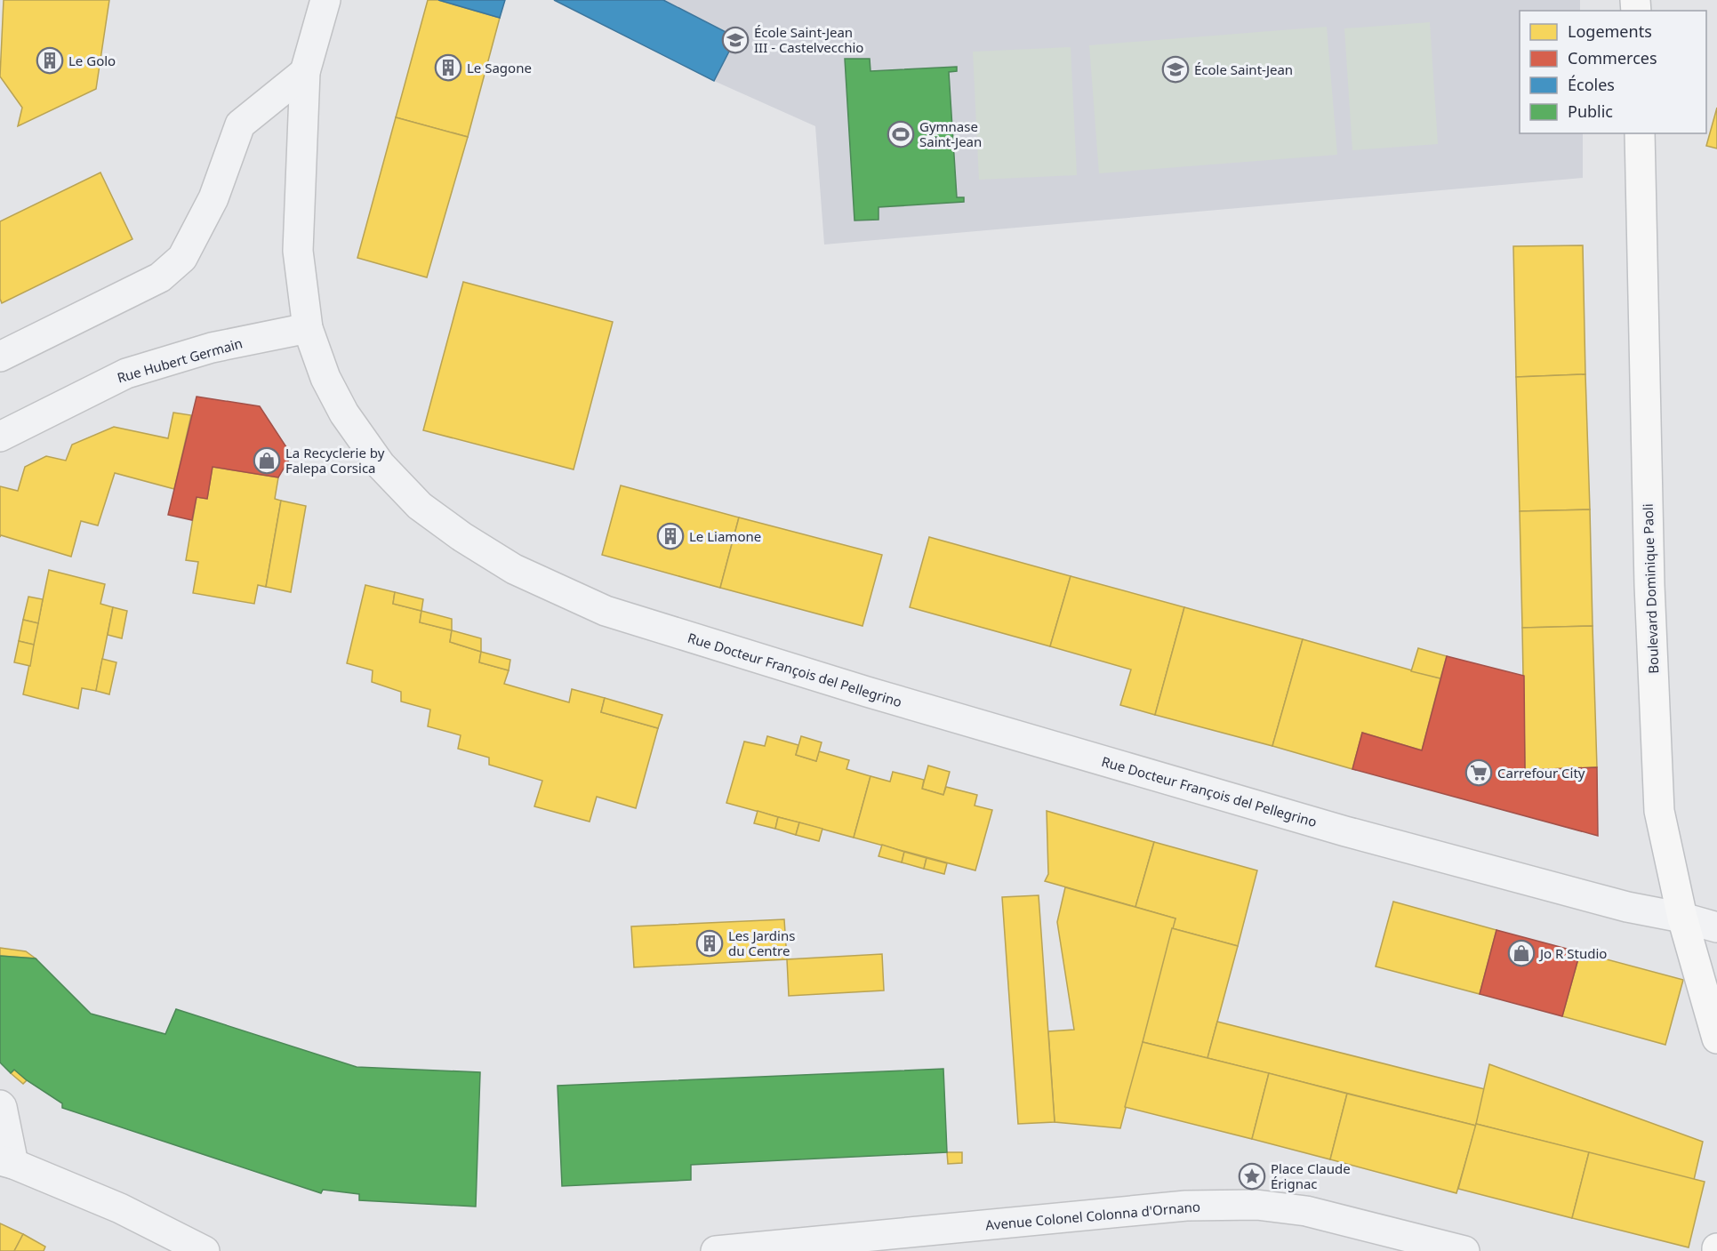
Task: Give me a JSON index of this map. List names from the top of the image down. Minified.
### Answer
{"streets":{"main road":["Boulevard Dominique Paoli"],"street":["Rue Hubert Germain","Rue Docteur François del Pellegrino","Avenue Colonel Colonna d'Ornano"]},"crossings":[["Rue Hubert Germain","Rue Docteur François del Pellegrino"],["Boulevard Dominique Paoli","Rue Docteur François del Pellegrino"]],"places":{"school or university":["École Saint-Jean III - Castelvecchio","École Saint-Jean"],"building":["Le Golo","Le Sagone","Le Liamone","Les Jardins du Centre"],"sports":["Gymnase Saint-Jean"],"shop":["La Recyclerie by Falepa Corsica","Jo R Studio"],"supermarket":["Carrefour City"],"place":["Place Claude Érignac"]},"legend":["Logements","Commerces","Écoles","Public"]}
